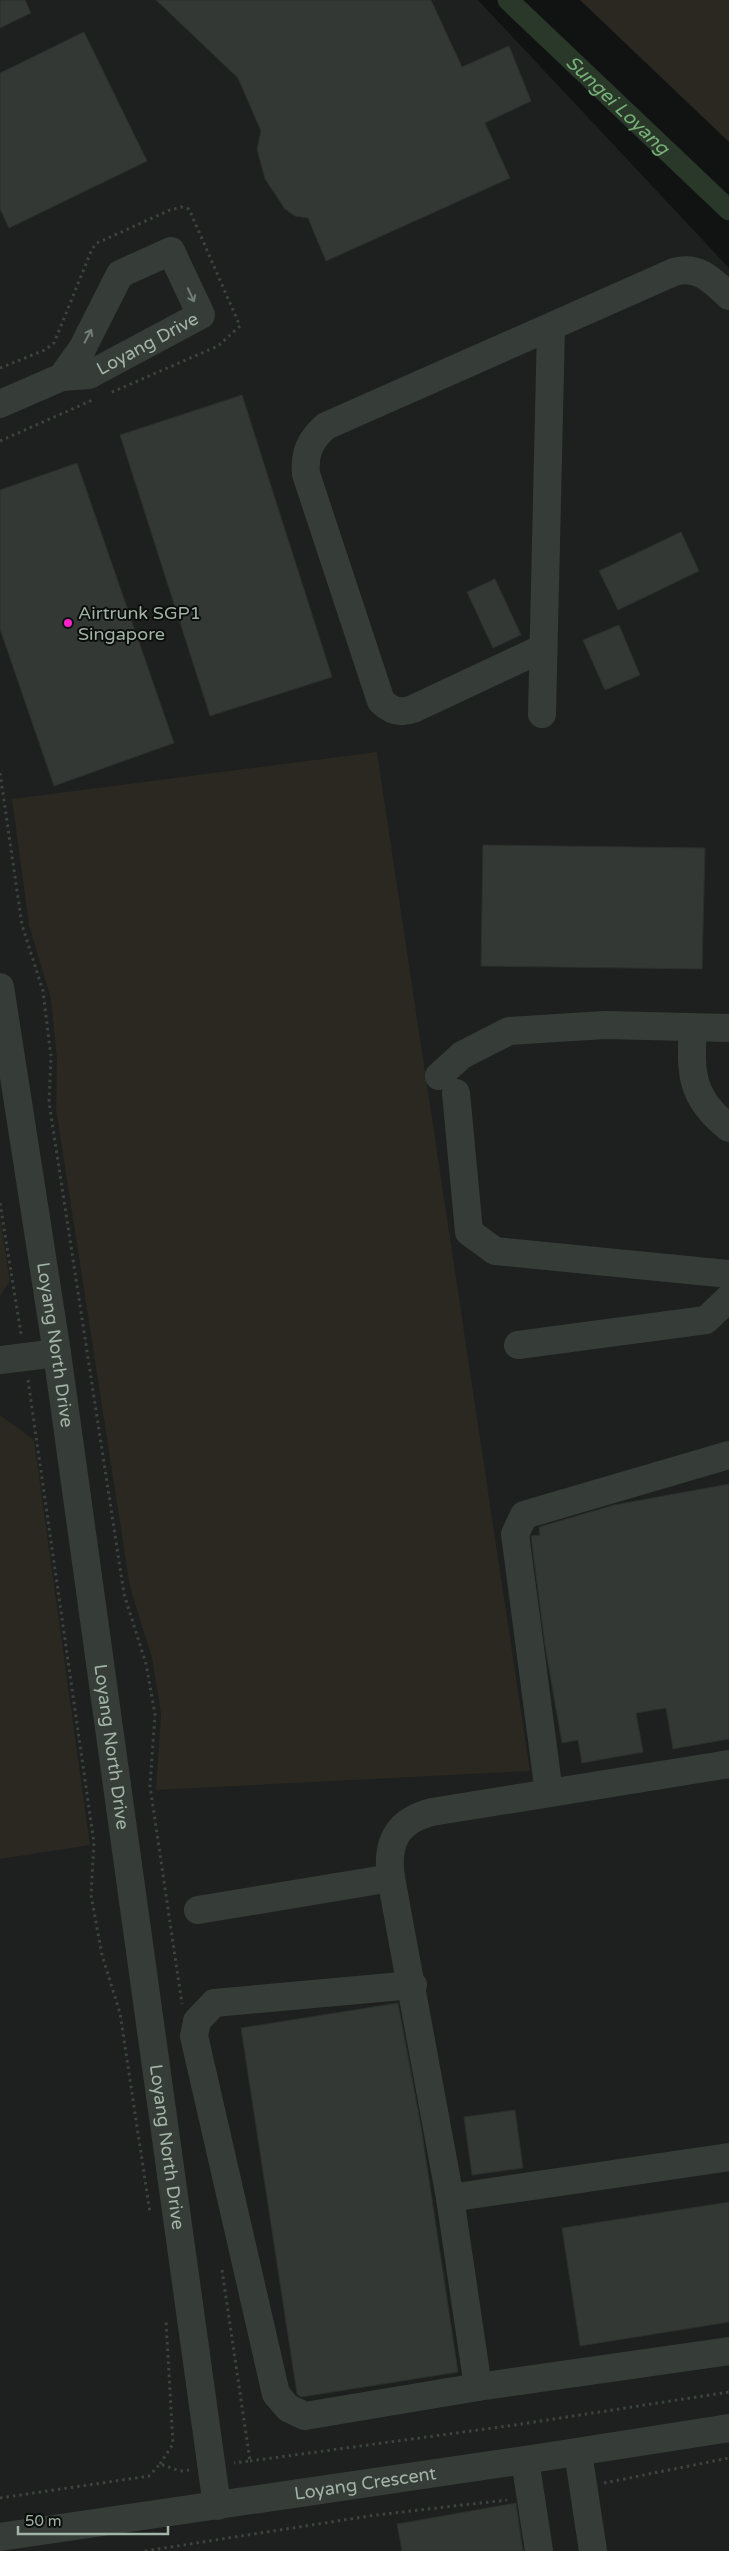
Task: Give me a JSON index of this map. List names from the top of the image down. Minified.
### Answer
{"streets":{"street":["Loyang Drive","Loyang North Drive","Loyang Crescent"]},"crossings":[["Loyang North Drive","Loyang Crescent"]],"water":["Sungei Loyang"],"places":["Airtrunk SGP1 Singapore"],"scale_bar":"50 m"}
